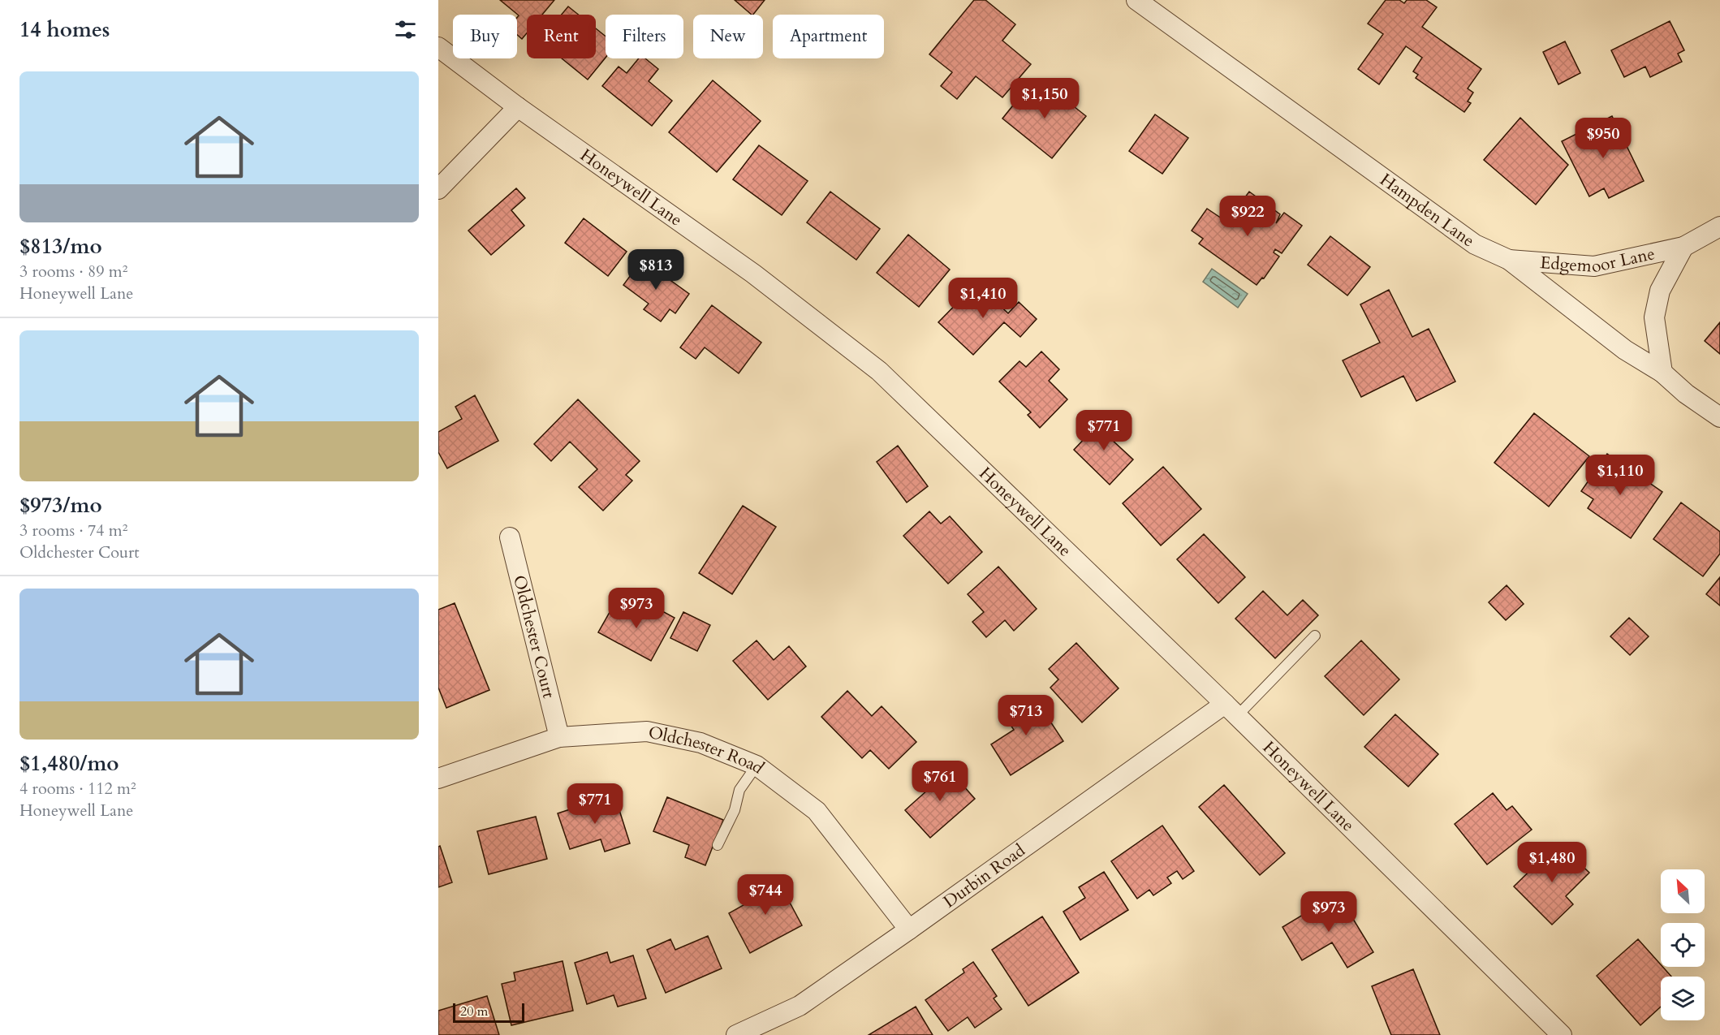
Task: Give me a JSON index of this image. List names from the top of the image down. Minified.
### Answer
{"streets":{"street":["Honeywell Lane","Hampden Lane","Edgemoor Lane","Oldchester Court","Oldchester Road","Durbin Road"]},"crossings":[["Honeywell Lane","Durbin Road"],["Hampden Lane","Edgemoor Lane"],["Oldchester Court","Oldchester Road"],["Oldchester Road","Durbin Road"]],"scale_bar":"20 m","north":"top left","page":{"heading":"14 homes","chip":["Buy","Rent","Filters","New","Apartment"],"list":[{"name":"$813/mo","note":"3 rooms · 89 m² · Honeywell Lane"},{"name":"$973/mo","note":"3 rooms · 74 m² · Oldchester Court"},{"name":"$1,480/mo","note":"4 rooms · 112 m² · Honeywell Lane"}],"price":["$1,150","$950","$922","$813","$1,410","$771","$1,110","$973","$713","$761","$771","$1,480","$744","$973"],"scale":"20 m"}}
